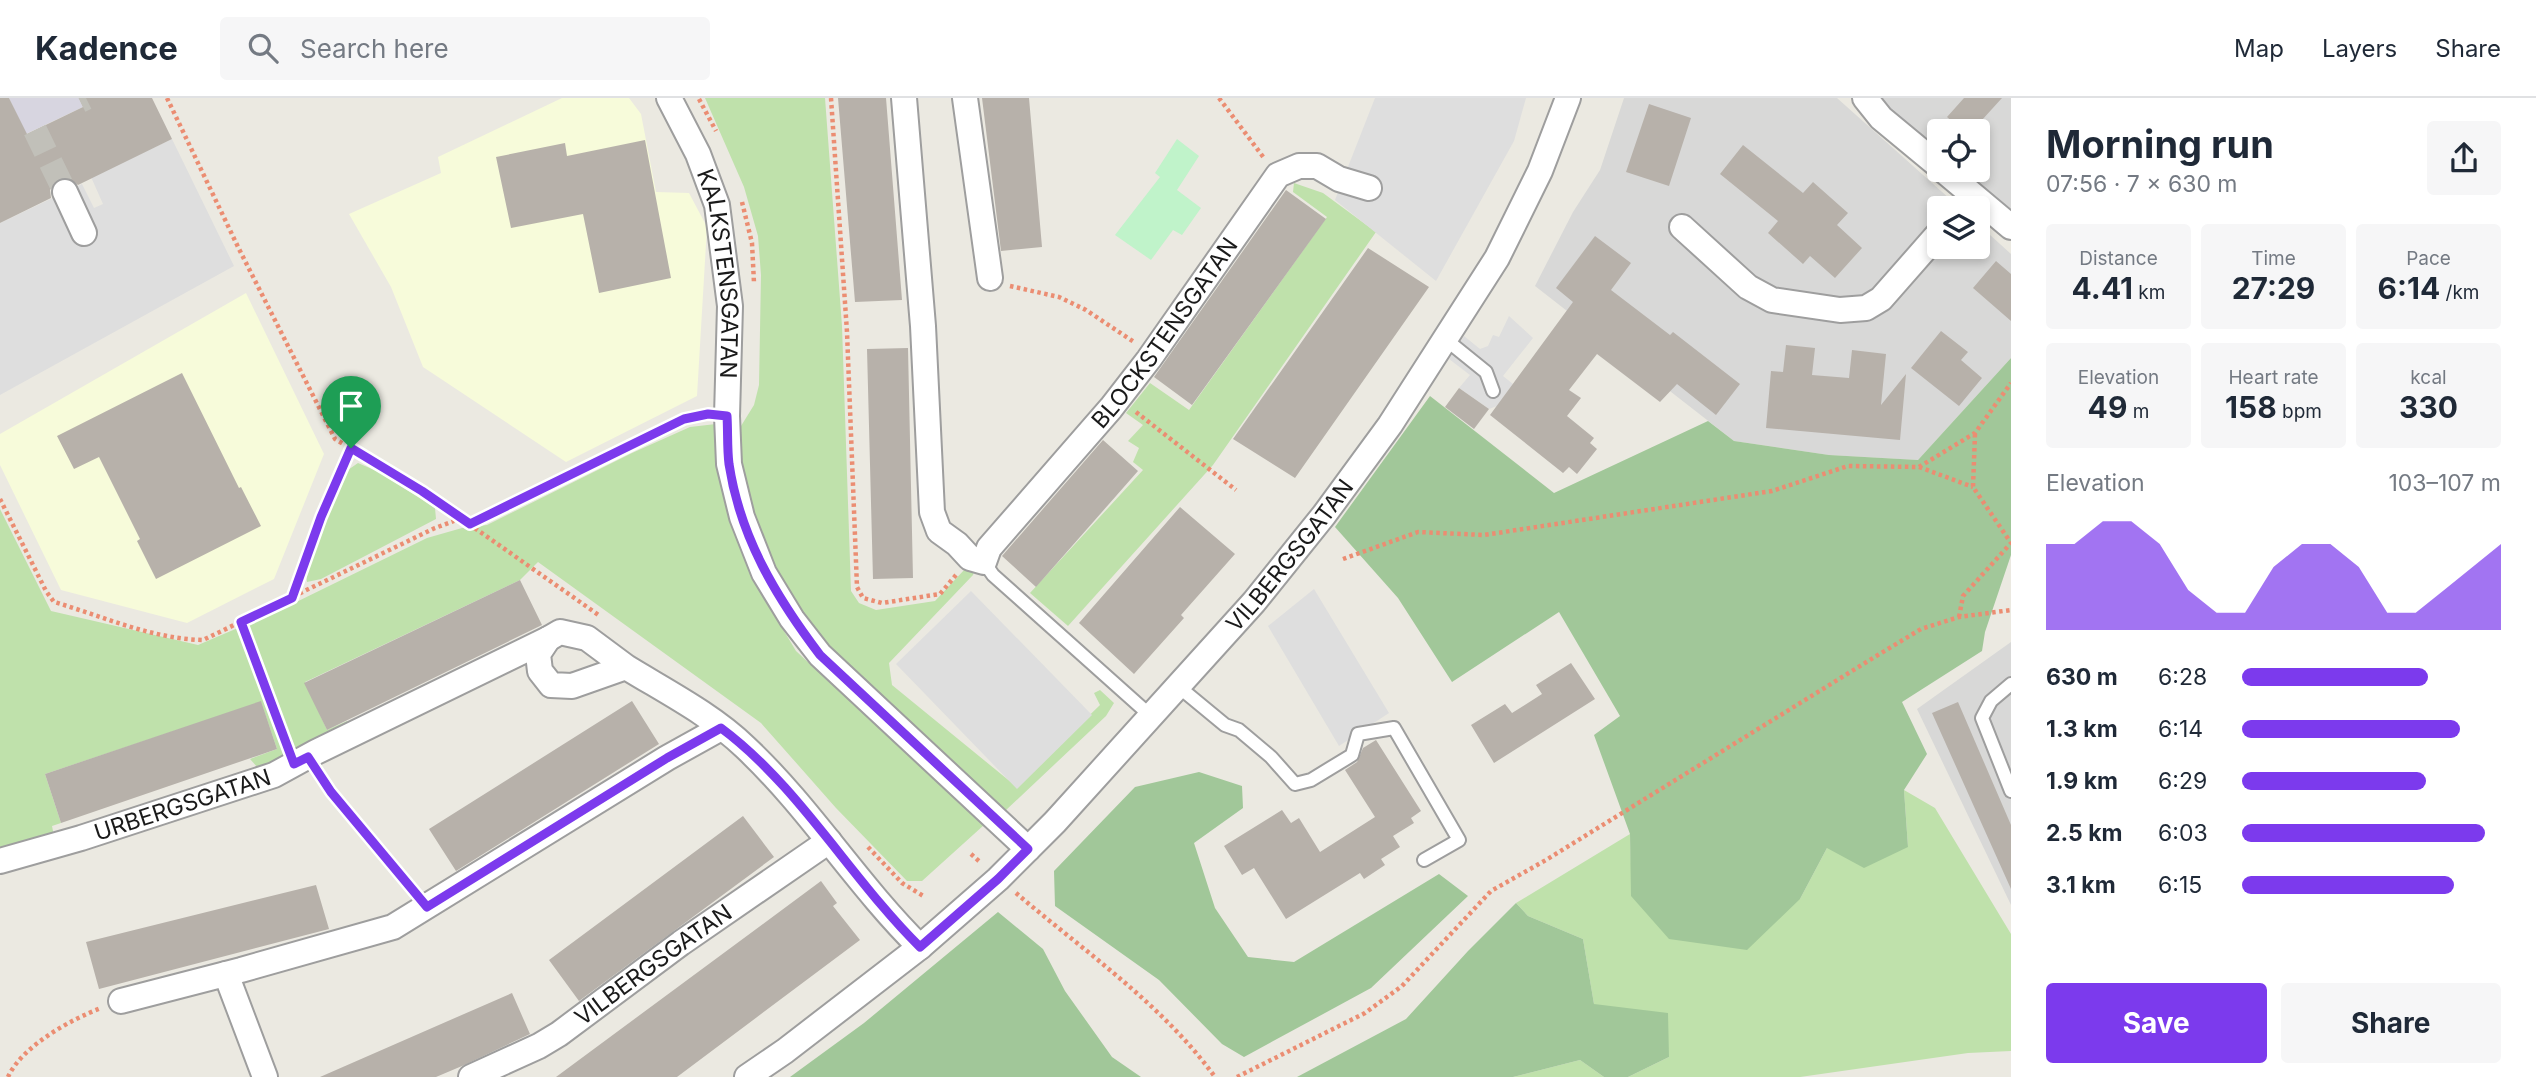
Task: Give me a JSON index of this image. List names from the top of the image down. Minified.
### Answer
{"streets":{"street":["KALKSTENSGATAN","BLOCKSTENSGATAN","VILBERGSGATAN","URBERGSGATAN"]},"crossings":[["KALKSTENSGATAN","VILBERGSGATAN"]],"page":{"header":"Kadence","search":"Search here","nav":["Map","Layers","Share"],"heading":["Morning run","07:56 · 7 × 630 m"],"stats":[["Distance","4.41 km"],["Time","27:29"],["Pace","6:14 /km"],["Elevation","49 m"],["Heart rate","158 bpm"],["kcal","330"]],"chart":["Elevation","103–107 m"],"list":[{"name":"630 m","note":"6:28"},{"name":"1.3 km","note":"6:14"},{"name":"1.9 km","note":"6:29"},{"name":"2.5 km","note":"6:03"},{"name":"3.1 km","note":"6:15"}],"buttons":["Save","Share"]}}
